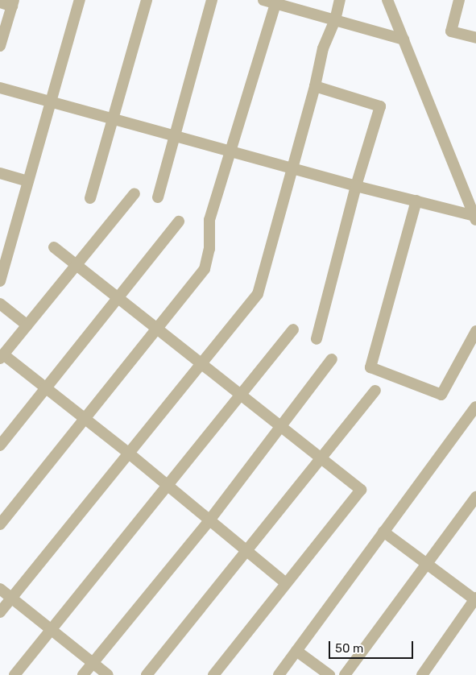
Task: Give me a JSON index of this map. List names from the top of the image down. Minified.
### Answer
{"scale_bar":"50 m"}
